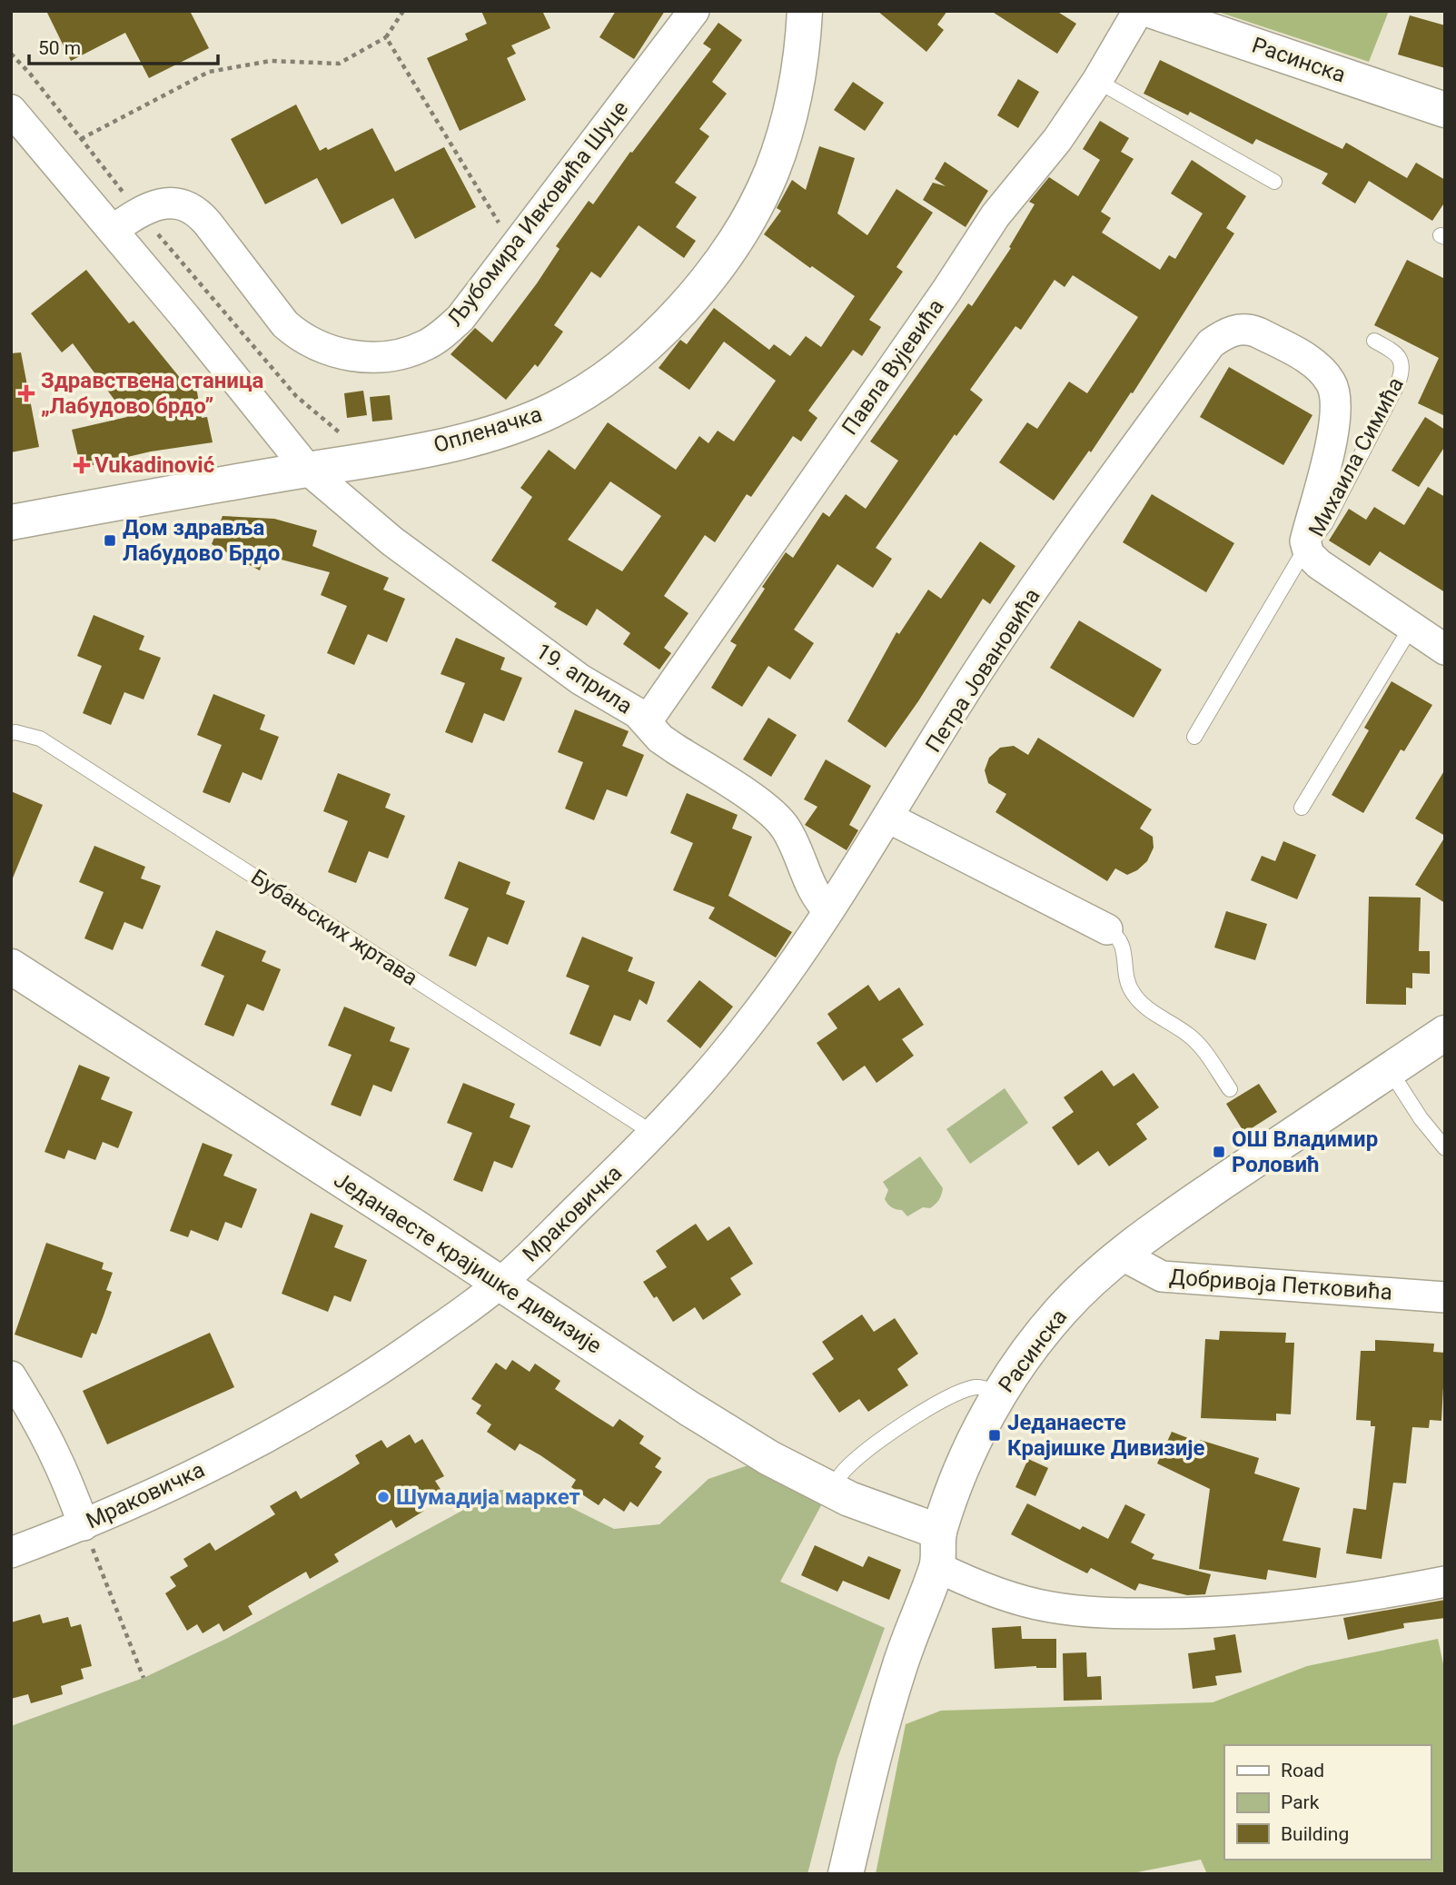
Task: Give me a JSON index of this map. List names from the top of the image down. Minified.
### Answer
{"streets":{"street":["Расинска","Љубомира Ивковића Шуце","Павла Вујевића","Опленачка","Михаила Симића","Петра Јовановића","19. априла","Мраковичка","Једанаесте крајишке дивизије","Добривоја Петковића"],"lane":["Бубањских жртава"]},"crossings":[["Расинска","Једанаесте крајишке дивизије"],["Расинска","Добривоја Петковића"],["Павла Вујевића","19. априла"],["Опленачка","19. априла"],["Михаила Симића","Петра Јовановића"],["Петра Јовановића","Мраковичка"],["19. априла","Мраковичка"],["Бубањских жртава","Мраковичка"],["Мраковичка","Једанаесте крајишке дивизије"]],"places":{"health":["Здравствена станица „Лабудово брдо”","Vukadinović"],"transit":["Дом здравља Лабудово Брдо","ОШ Владимир Роловић","Једанаесте Крајишке Дивизије"],"other":["Шумадија маркет"]},"legend":["Road","Park","Building"],"scale_bar":"50 m"}
